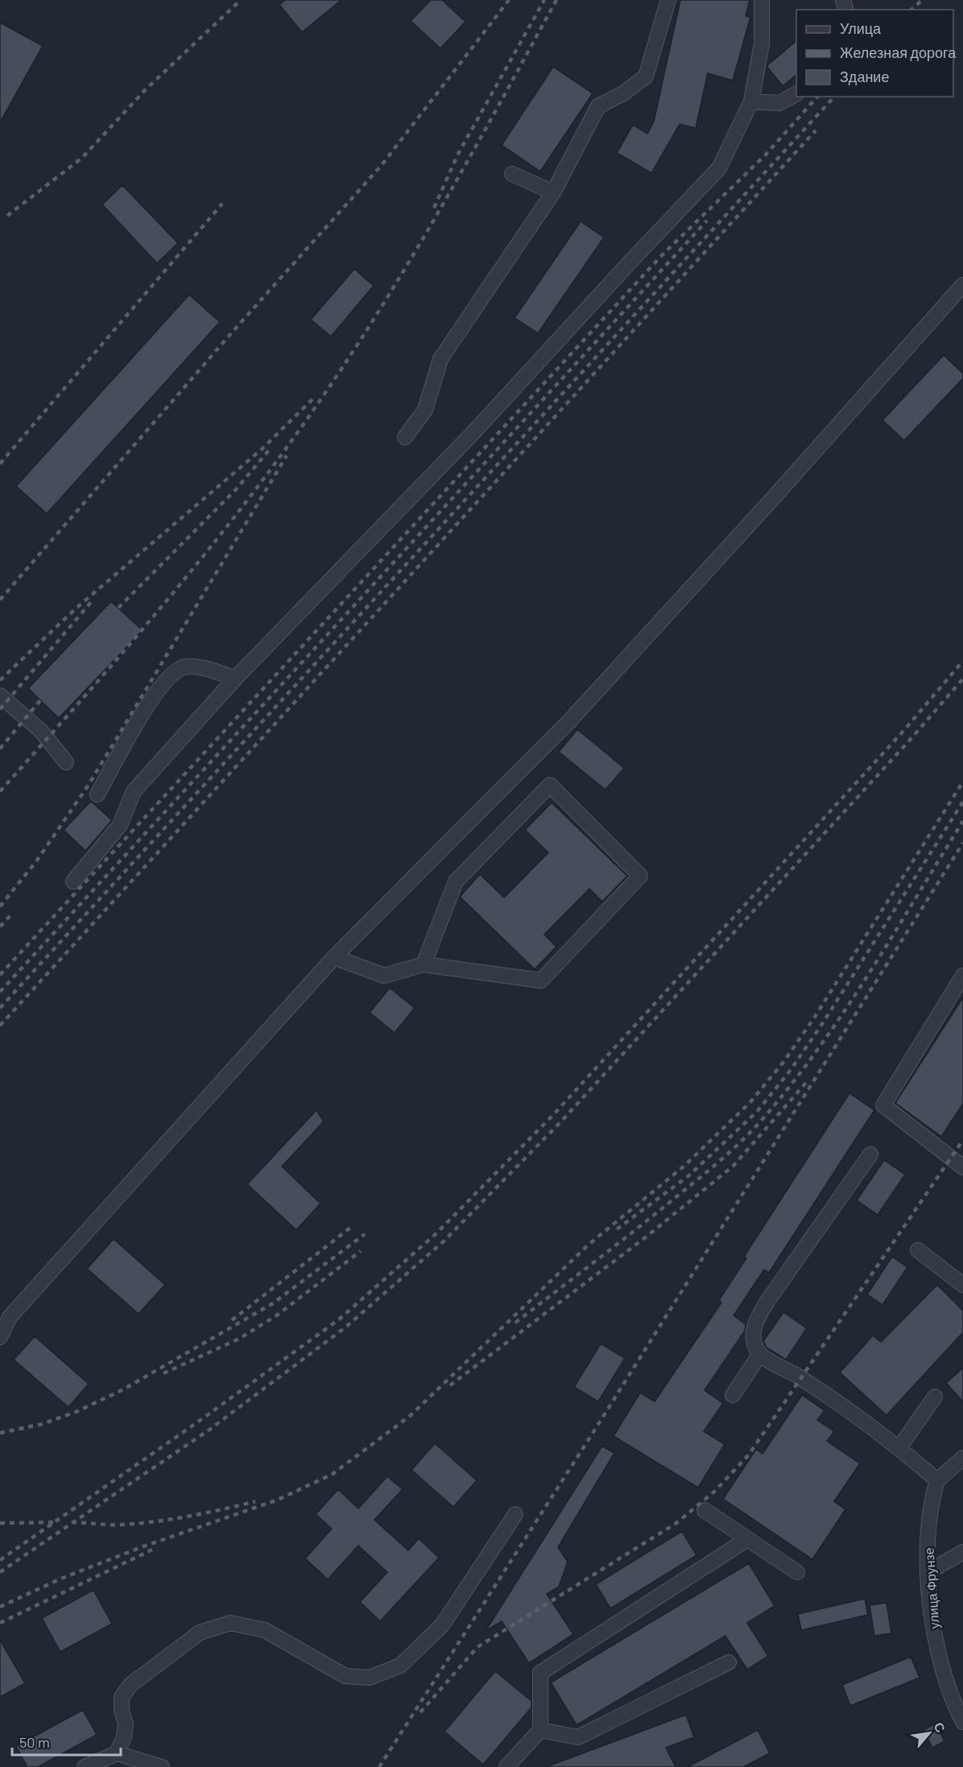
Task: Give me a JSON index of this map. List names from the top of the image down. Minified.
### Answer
{"streets":{"street":["улица Фрунзе"]},"legend":["Улица","Железная дорога","Здание"],"scale_bar":"50 m","north":"top right"}
